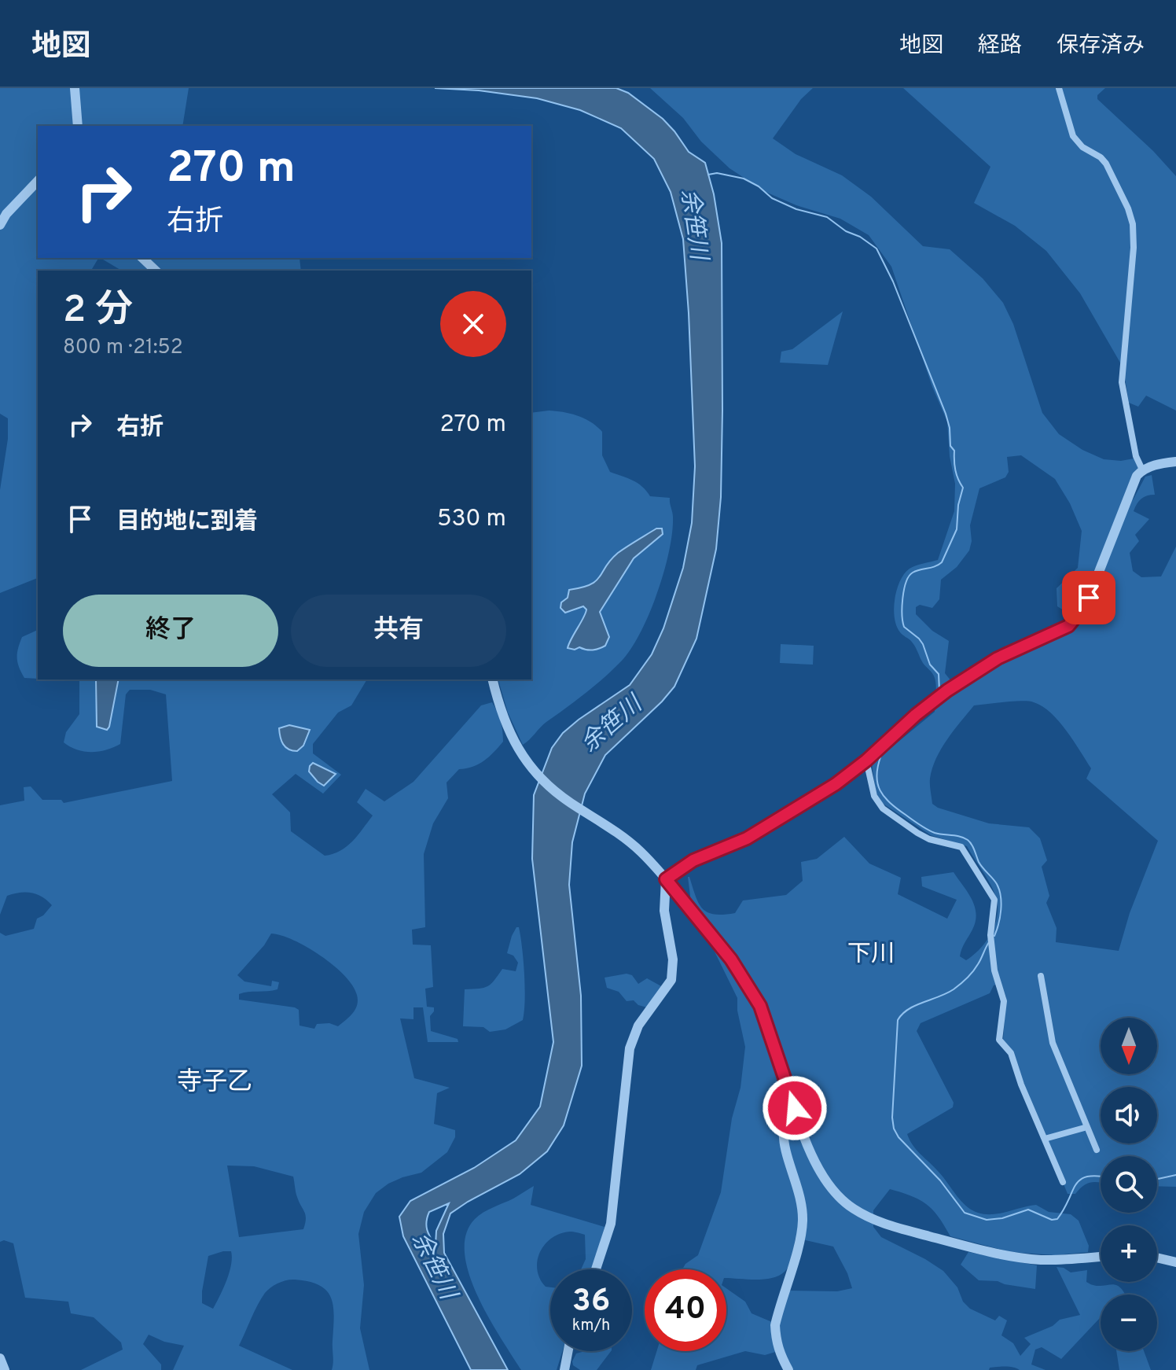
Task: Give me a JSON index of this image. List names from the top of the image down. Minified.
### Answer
{"districts":["下川","寺子乙"],"water":["余笹川"],"north":"bottom","page":{"header":"地図","nav":["地図","経路","保存済み"],"turn":["270 m","右折"],"heading":["2 分","800 m · 21:52"],"list":[{"name":"右折","value":"270 m"},{"name":"目的地に到着","value":"530 m"}],"buttons":["終了","共有"],"map_buttons":["+","−"],"speed":"36 km/h","limit":"40"}}
